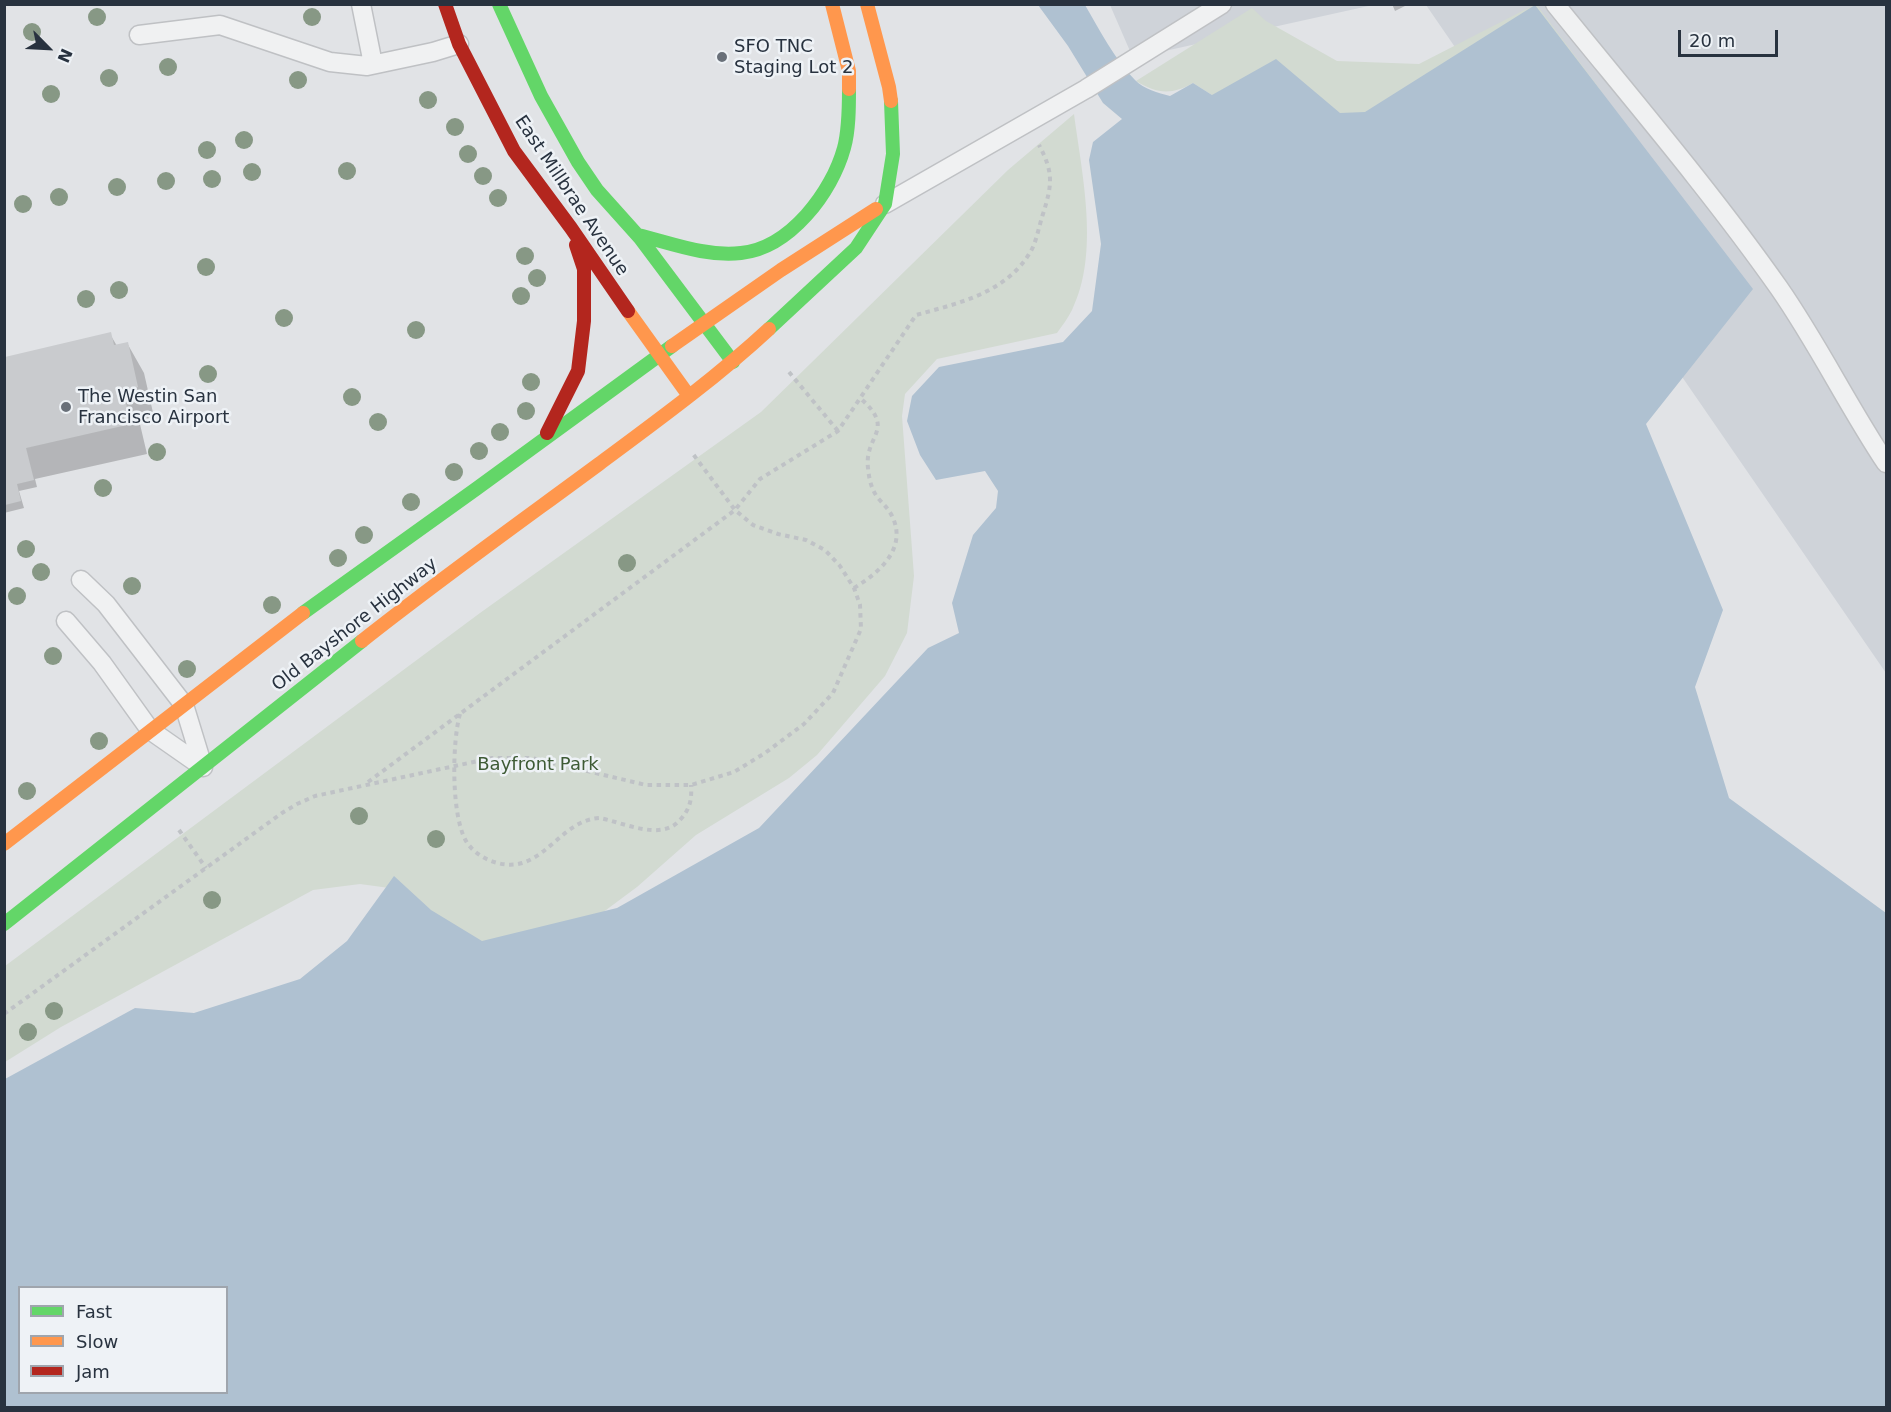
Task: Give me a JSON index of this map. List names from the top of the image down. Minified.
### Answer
{"streets":{"main road":["East Millbrae Avenue","Old Bayshore Highway"]},"crossings":[["East Millbrae Avenue","Old Bayshore Highway"]],"parks":["Bayfront Park"],"places":["SFO TNC Staging Lot 2","The Westin San Francisco Airport"],"legend":["Fast","Slow","Jam"],"scale_bar":"20 m","north":"bottom right"}
